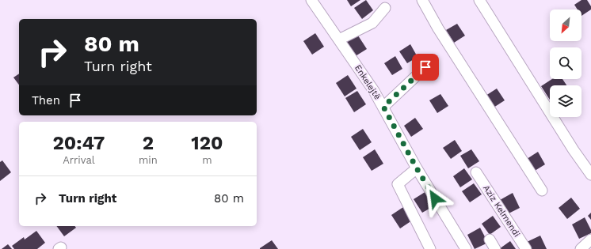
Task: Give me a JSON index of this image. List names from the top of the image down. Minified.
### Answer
{"streets":{"street":["Enkelejtë","Aziz Kelmendi"]},"north":"bottom left","page":{"turn":["80 m","Turn right"],"then":"Then","eta":["20:47","Arrival","2","min","120","m"],"list":[{"name":"Turn right","value":"80 m"}]}}
